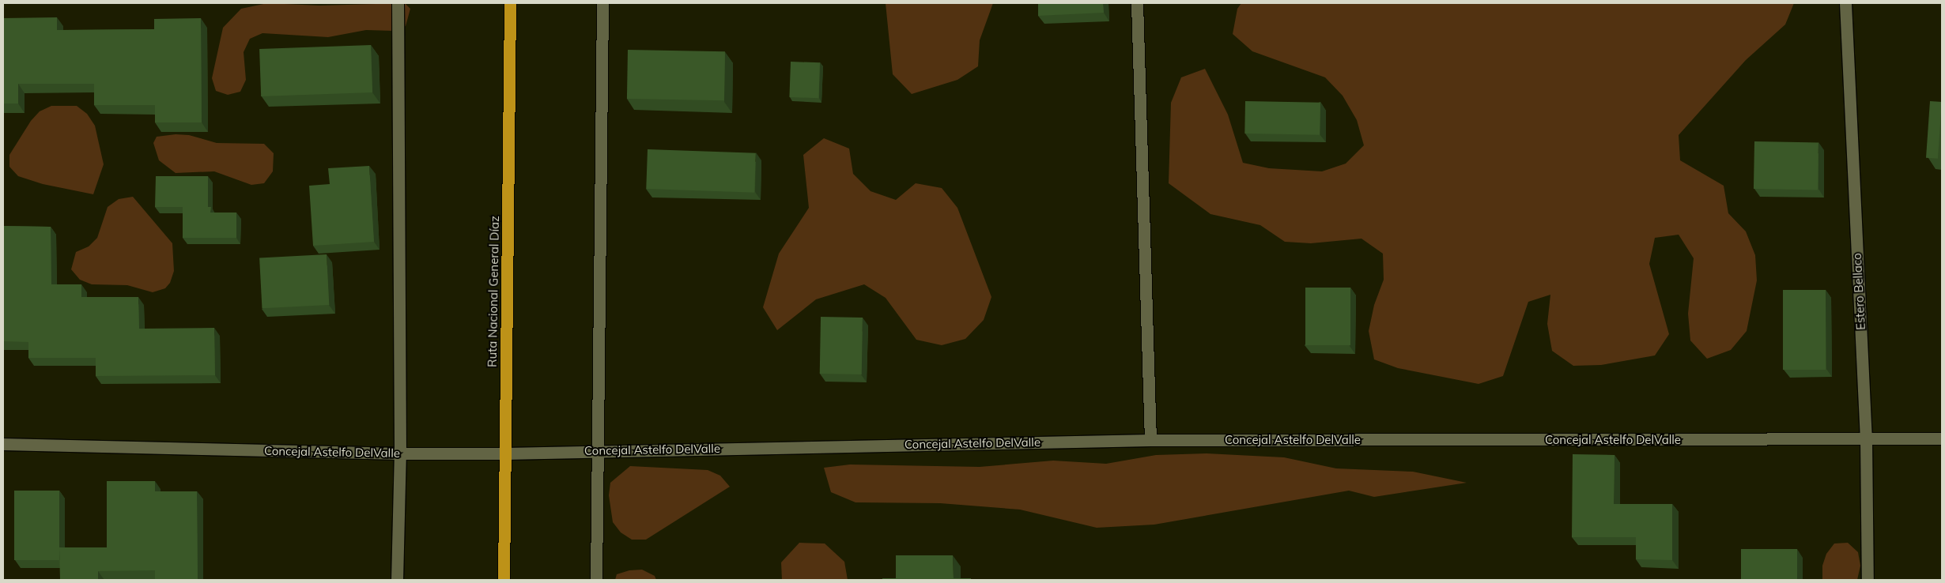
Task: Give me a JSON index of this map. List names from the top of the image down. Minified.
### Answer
{"streets":{"highway":["Ruta Nacional General Díaz"],"street":["Estero Bellaco","Concejal Astelfo DelValle"]},"crossings":[["Ruta Nacional General Díaz","Concejal Astelfo DelValle"],["Estero Bellaco","Concejal Astelfo DelValle"]]}
